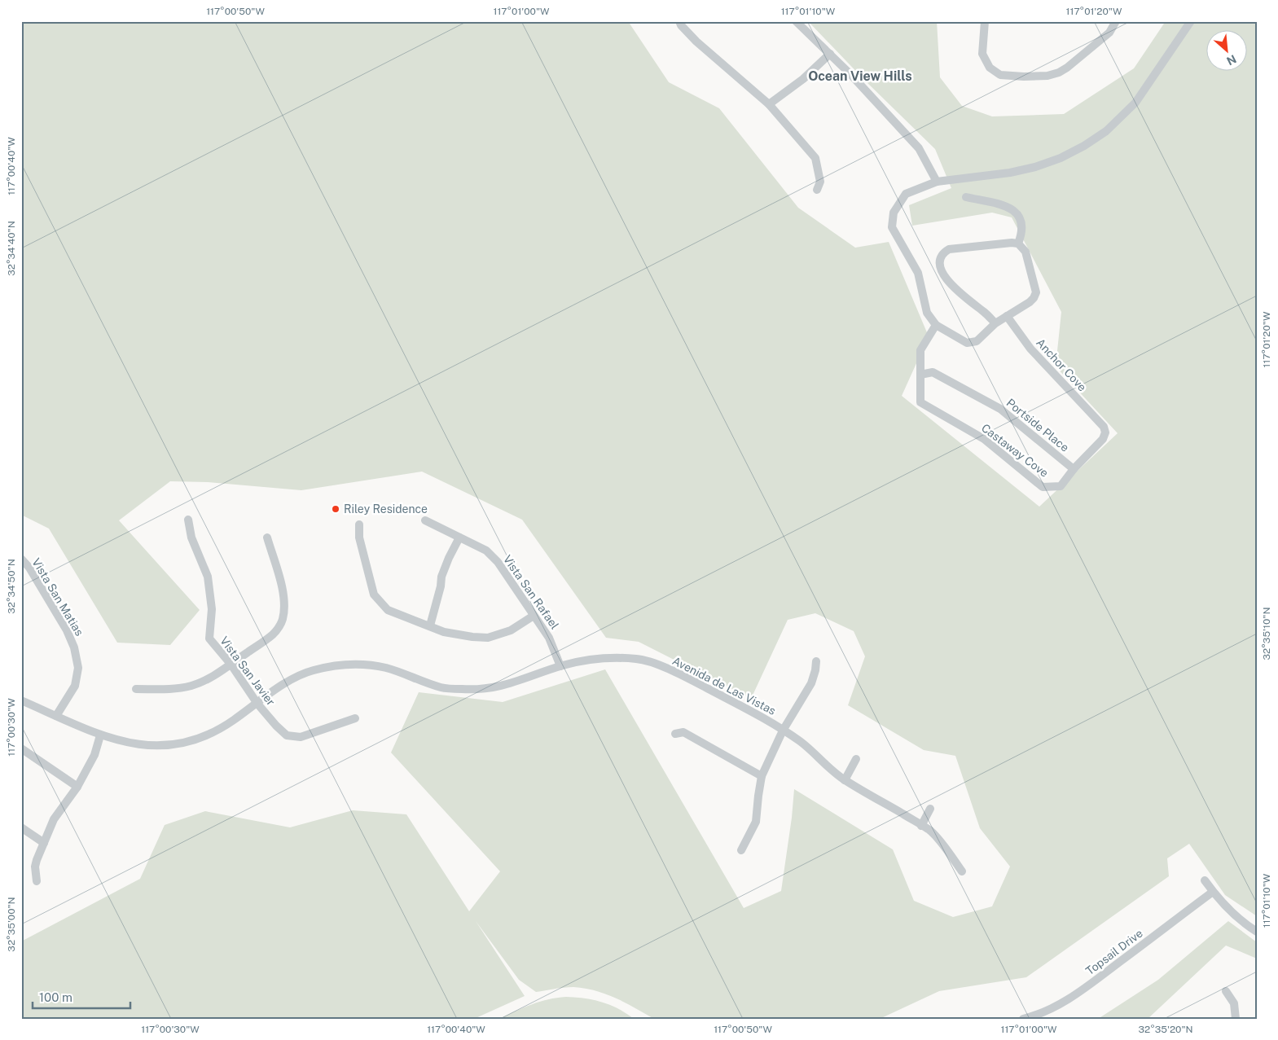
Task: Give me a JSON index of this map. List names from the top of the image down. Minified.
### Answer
{"streets":{"street":["Anchor Cove","Portside Place","Castaway Cove","Vista San Rafael","Vista San Matias","Vista San Javier","Avenida de Las Vistas","Topsail Drive"]},"crossings":[["Anchor Cove","Castaway Cove"],["Portside Place","Castaway Cove"],["Vista San Rafael","Avenida de Las Vistas"],["Vista San Matias","Avenida de Las Vistas"],["Vista San Javier","Avenida de Las Vistas"]],"districts":["Ocean View Hills"],"places":["Riley Residence"],"scale_bar":"100 m","north":"bottom right","coordinates":["117°00'50\"W","117°01'00\"W","117°01'10\"W","117°01'20\"W","117°00'40\"W","32°34'40\"N","32°34'50\"N","32°35'10\"N","117°00'30\"W","32°35'00\"N","32°35'20\"N"]}
